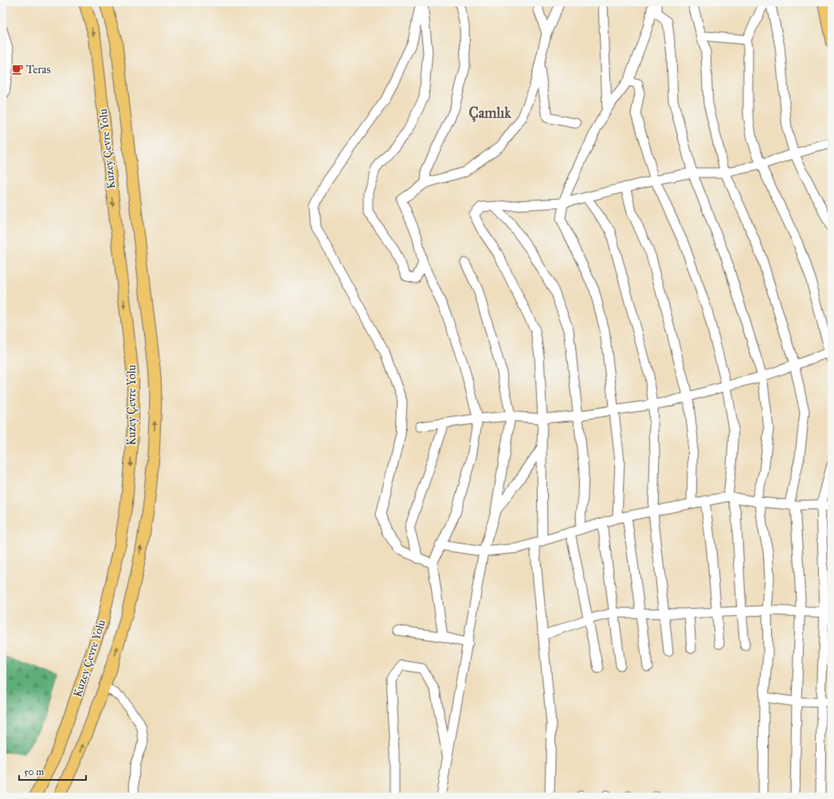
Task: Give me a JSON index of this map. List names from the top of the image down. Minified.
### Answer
{"streets":{"main road":["Kuzey Çevre Yolu"]},"districts":["Çamlık"],"places":{"cafe":["Teras"]},"scale_bar":"50 m"}
